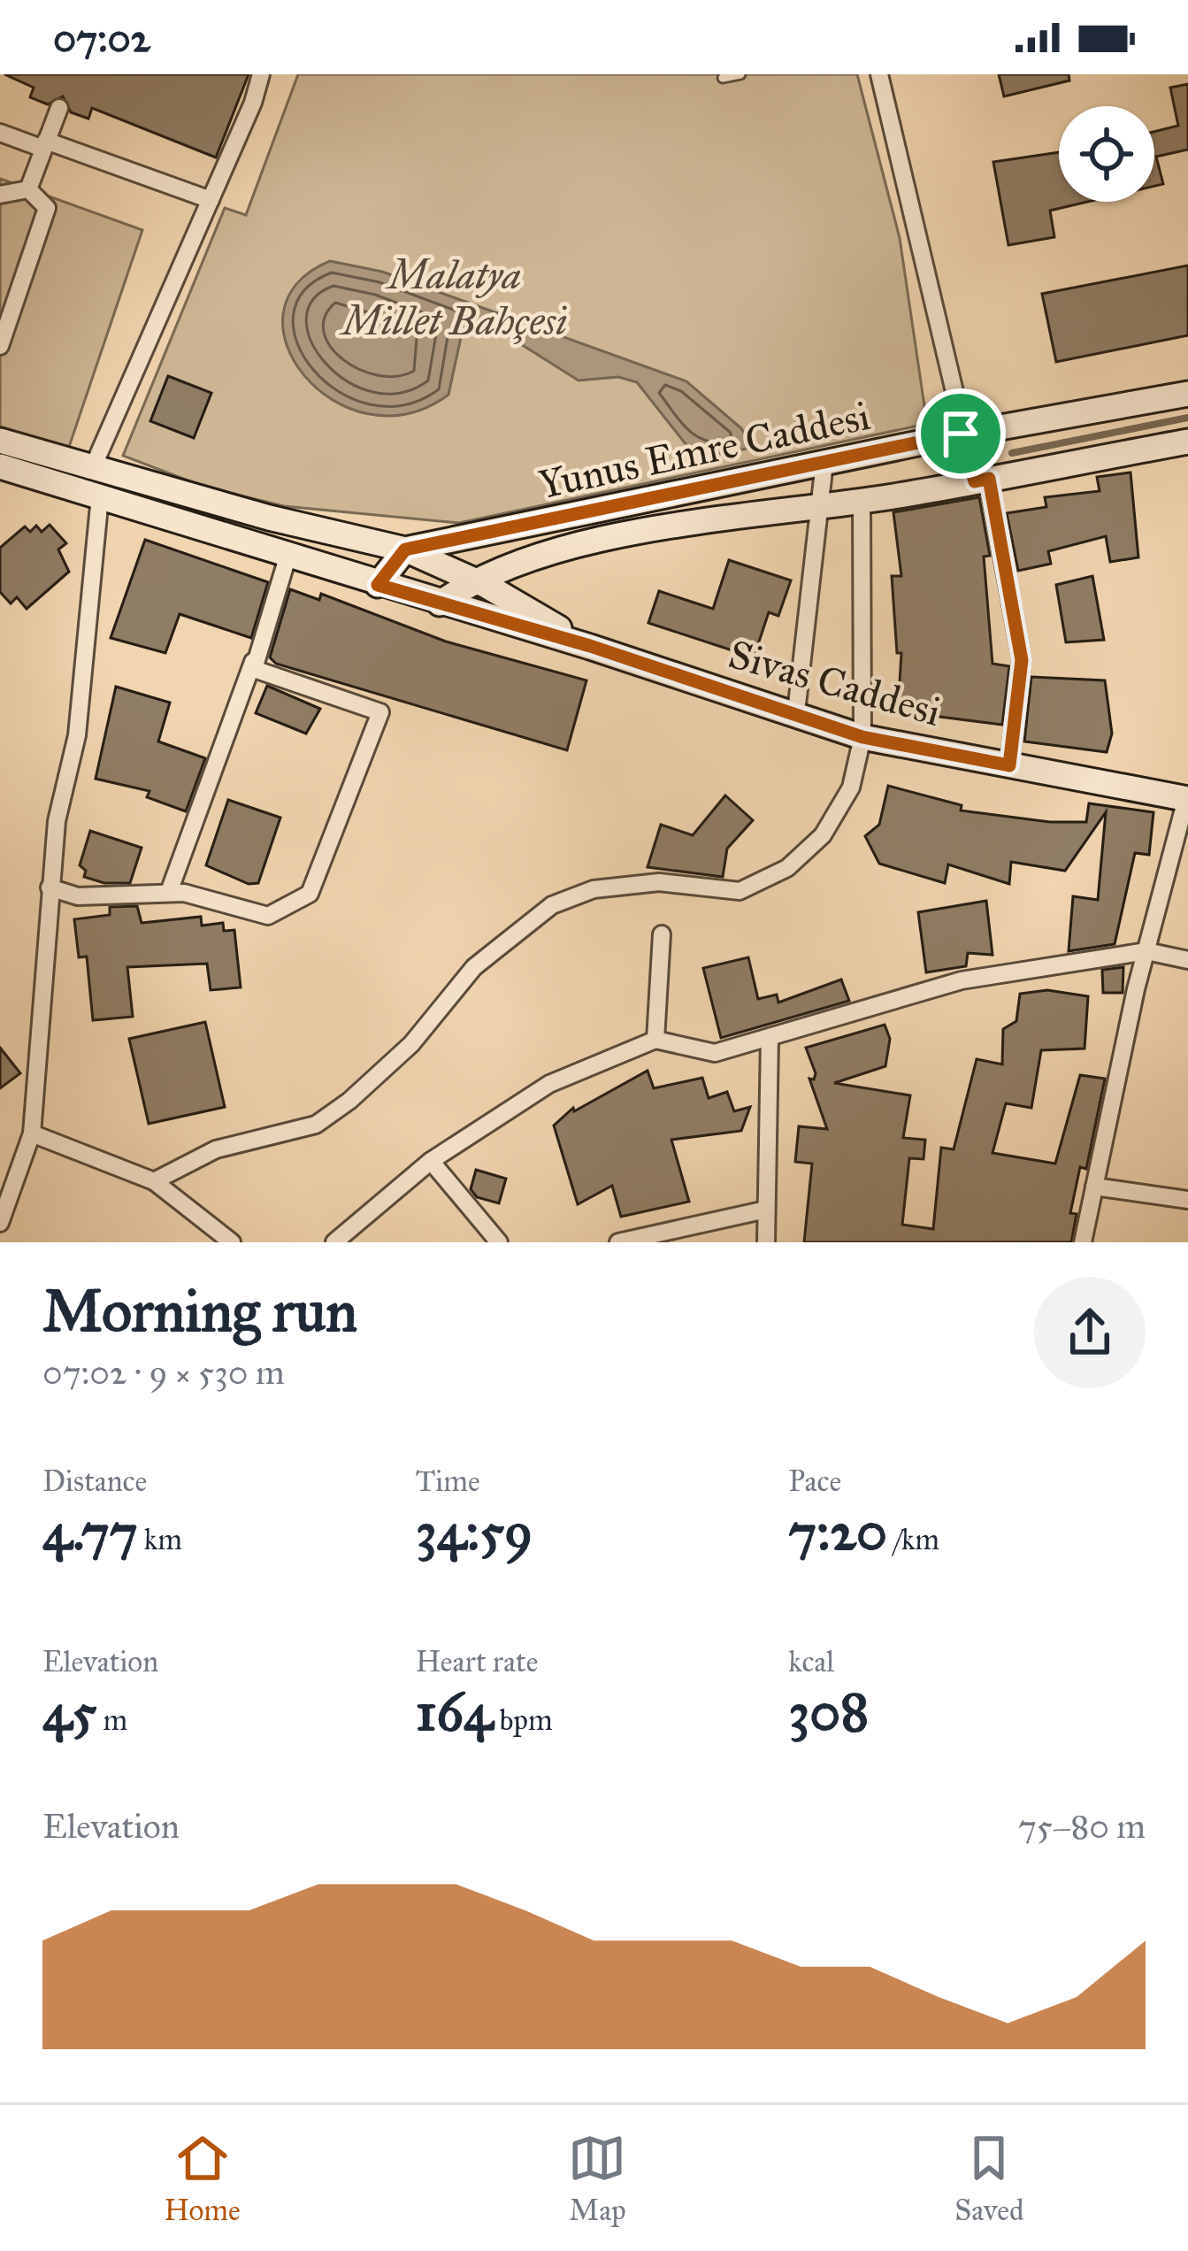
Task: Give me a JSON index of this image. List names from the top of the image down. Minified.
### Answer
{"streets":{"main road":["Yunus Emre Caddesi","Sivas Caddesi"]},"parks":["Malatya Millet Bahçesi"],"page":{"status":"07:02","heading":["Morning run","07:02 · 9 × 530 m"],"stats":[["Distance","4.77 km"],["Time","34:59"],["Pace","7:20 /km"],["Elevation","45 m"],["Heart rate","164 bpm"],["kcal","308"]],"chart":["Elevation","75–80 m"],"tabs":["Home","Map","Saved"]}}
